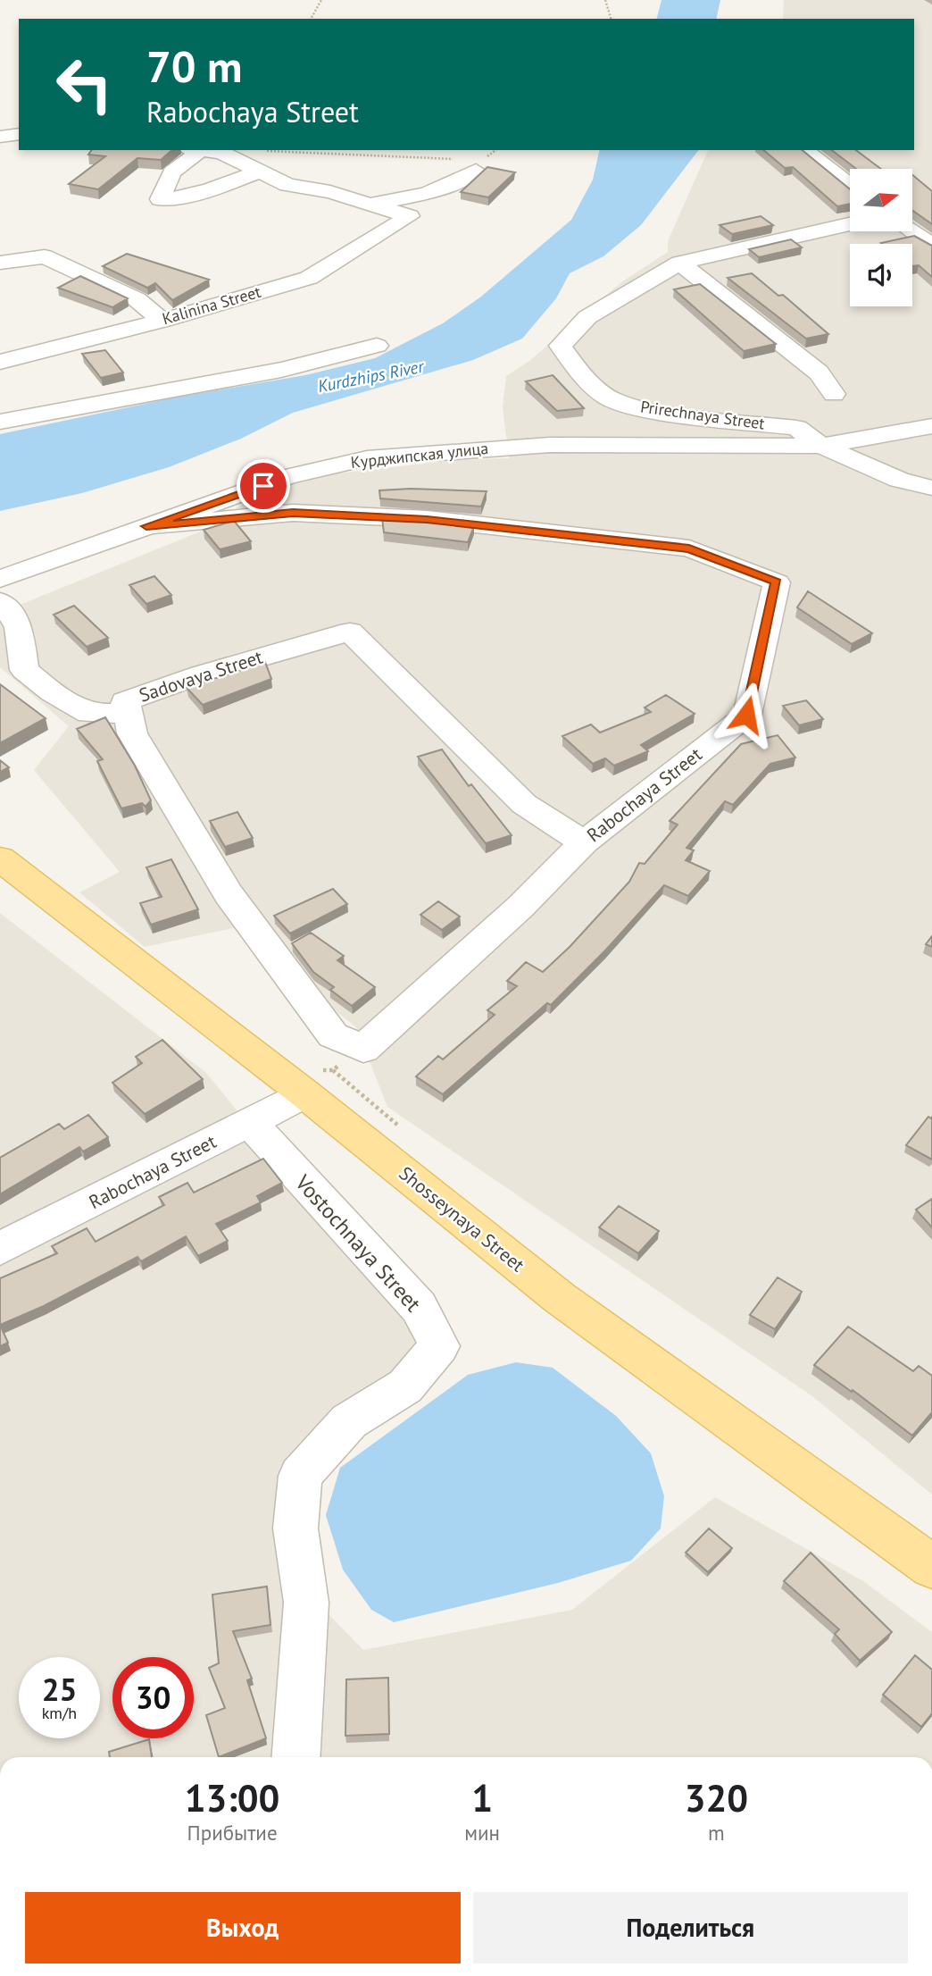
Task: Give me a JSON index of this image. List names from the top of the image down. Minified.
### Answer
{"streets":{"main road":["Shosseynaya Street"],"street":["Kalinina Street","Prirechnaya Street","Курджипская улица","Sadovaya Street","Rabochaya Street","Vostochnaya Street"]},"crossings":[["Prirechnaya Street","Курджипская улица"],["Курджипская улица","Rabochaya Street"],["Sadovaya Street","Rabochaya Street"],["Rabochaya Street","Shosseynaya Street"],["Rabochaya Street","Vostochnaya Street"]],"water":["Kurdzhips River"],"north":"right","page":{"turn":["70 m","Rabochaya Street"],"speed":"25 km/h","limit":"30","eta":["13:00","Прибытие","1","мин","320","m"],"buttons":["Выход","Поделиться"]}}
